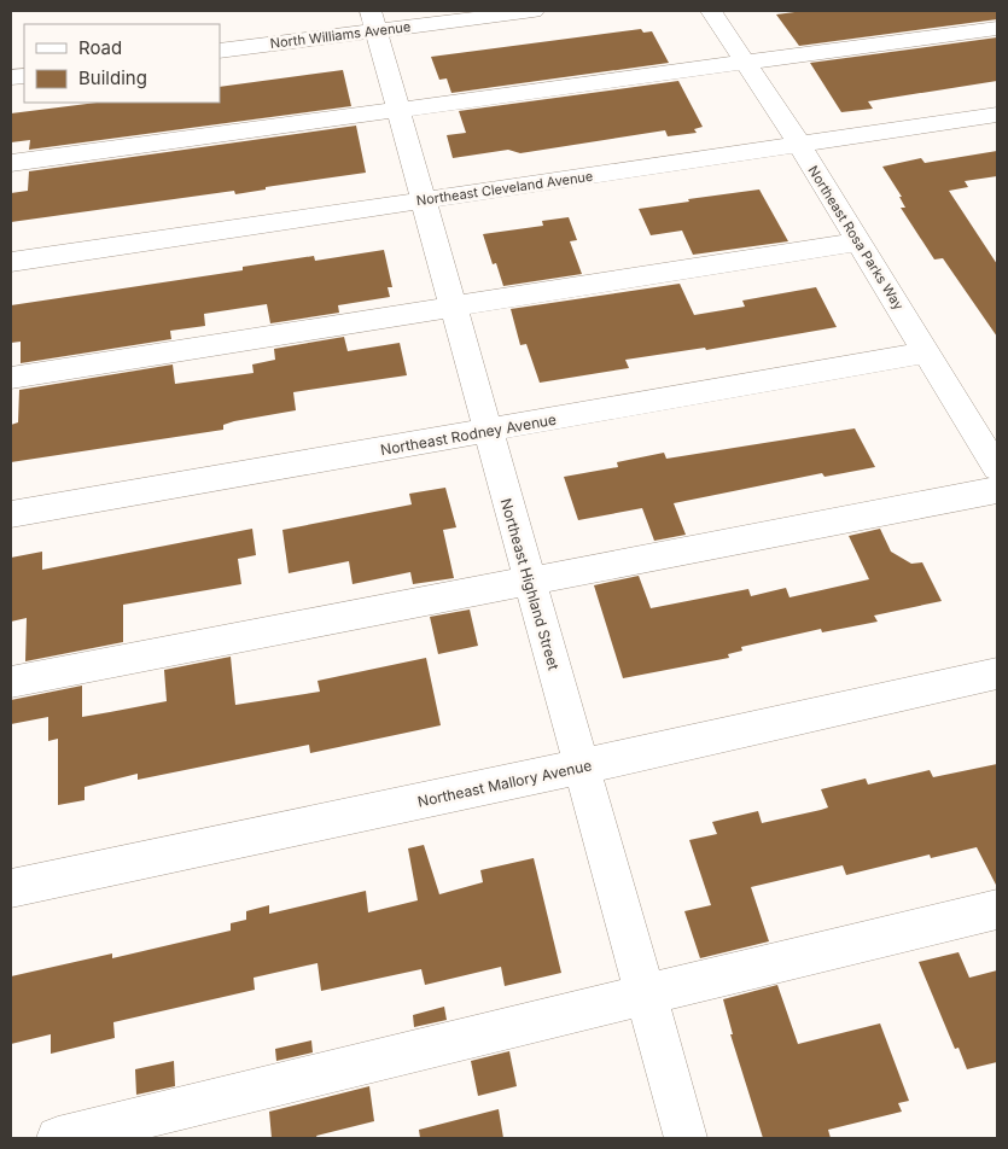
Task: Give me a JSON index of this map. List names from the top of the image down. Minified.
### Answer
{"streets":{"street":["North Williams Avenue","Northeast Cleveland Avenue","Northeast Rosa Parks Way","Northeast Rodney Avenue","Northeast Highland Street","Northeast Mallory Avenue"]},"crossings":[["North Williams Avenue","Northeast Highland Street"],["Northeast Cleveland Avenue","Northeast Rosa Parks Way"],["Northeast Cleveland Avenue","Northeast Highland Street"],["Northeast Rosa Parks Way","Northeast Rodney Avenue"],["Northeast Rodney Avenue","Northeast Highland Street"],["Northeast Highland Street","Northeast Mallory Avenue"]],"legend":["Road","Building"]}
